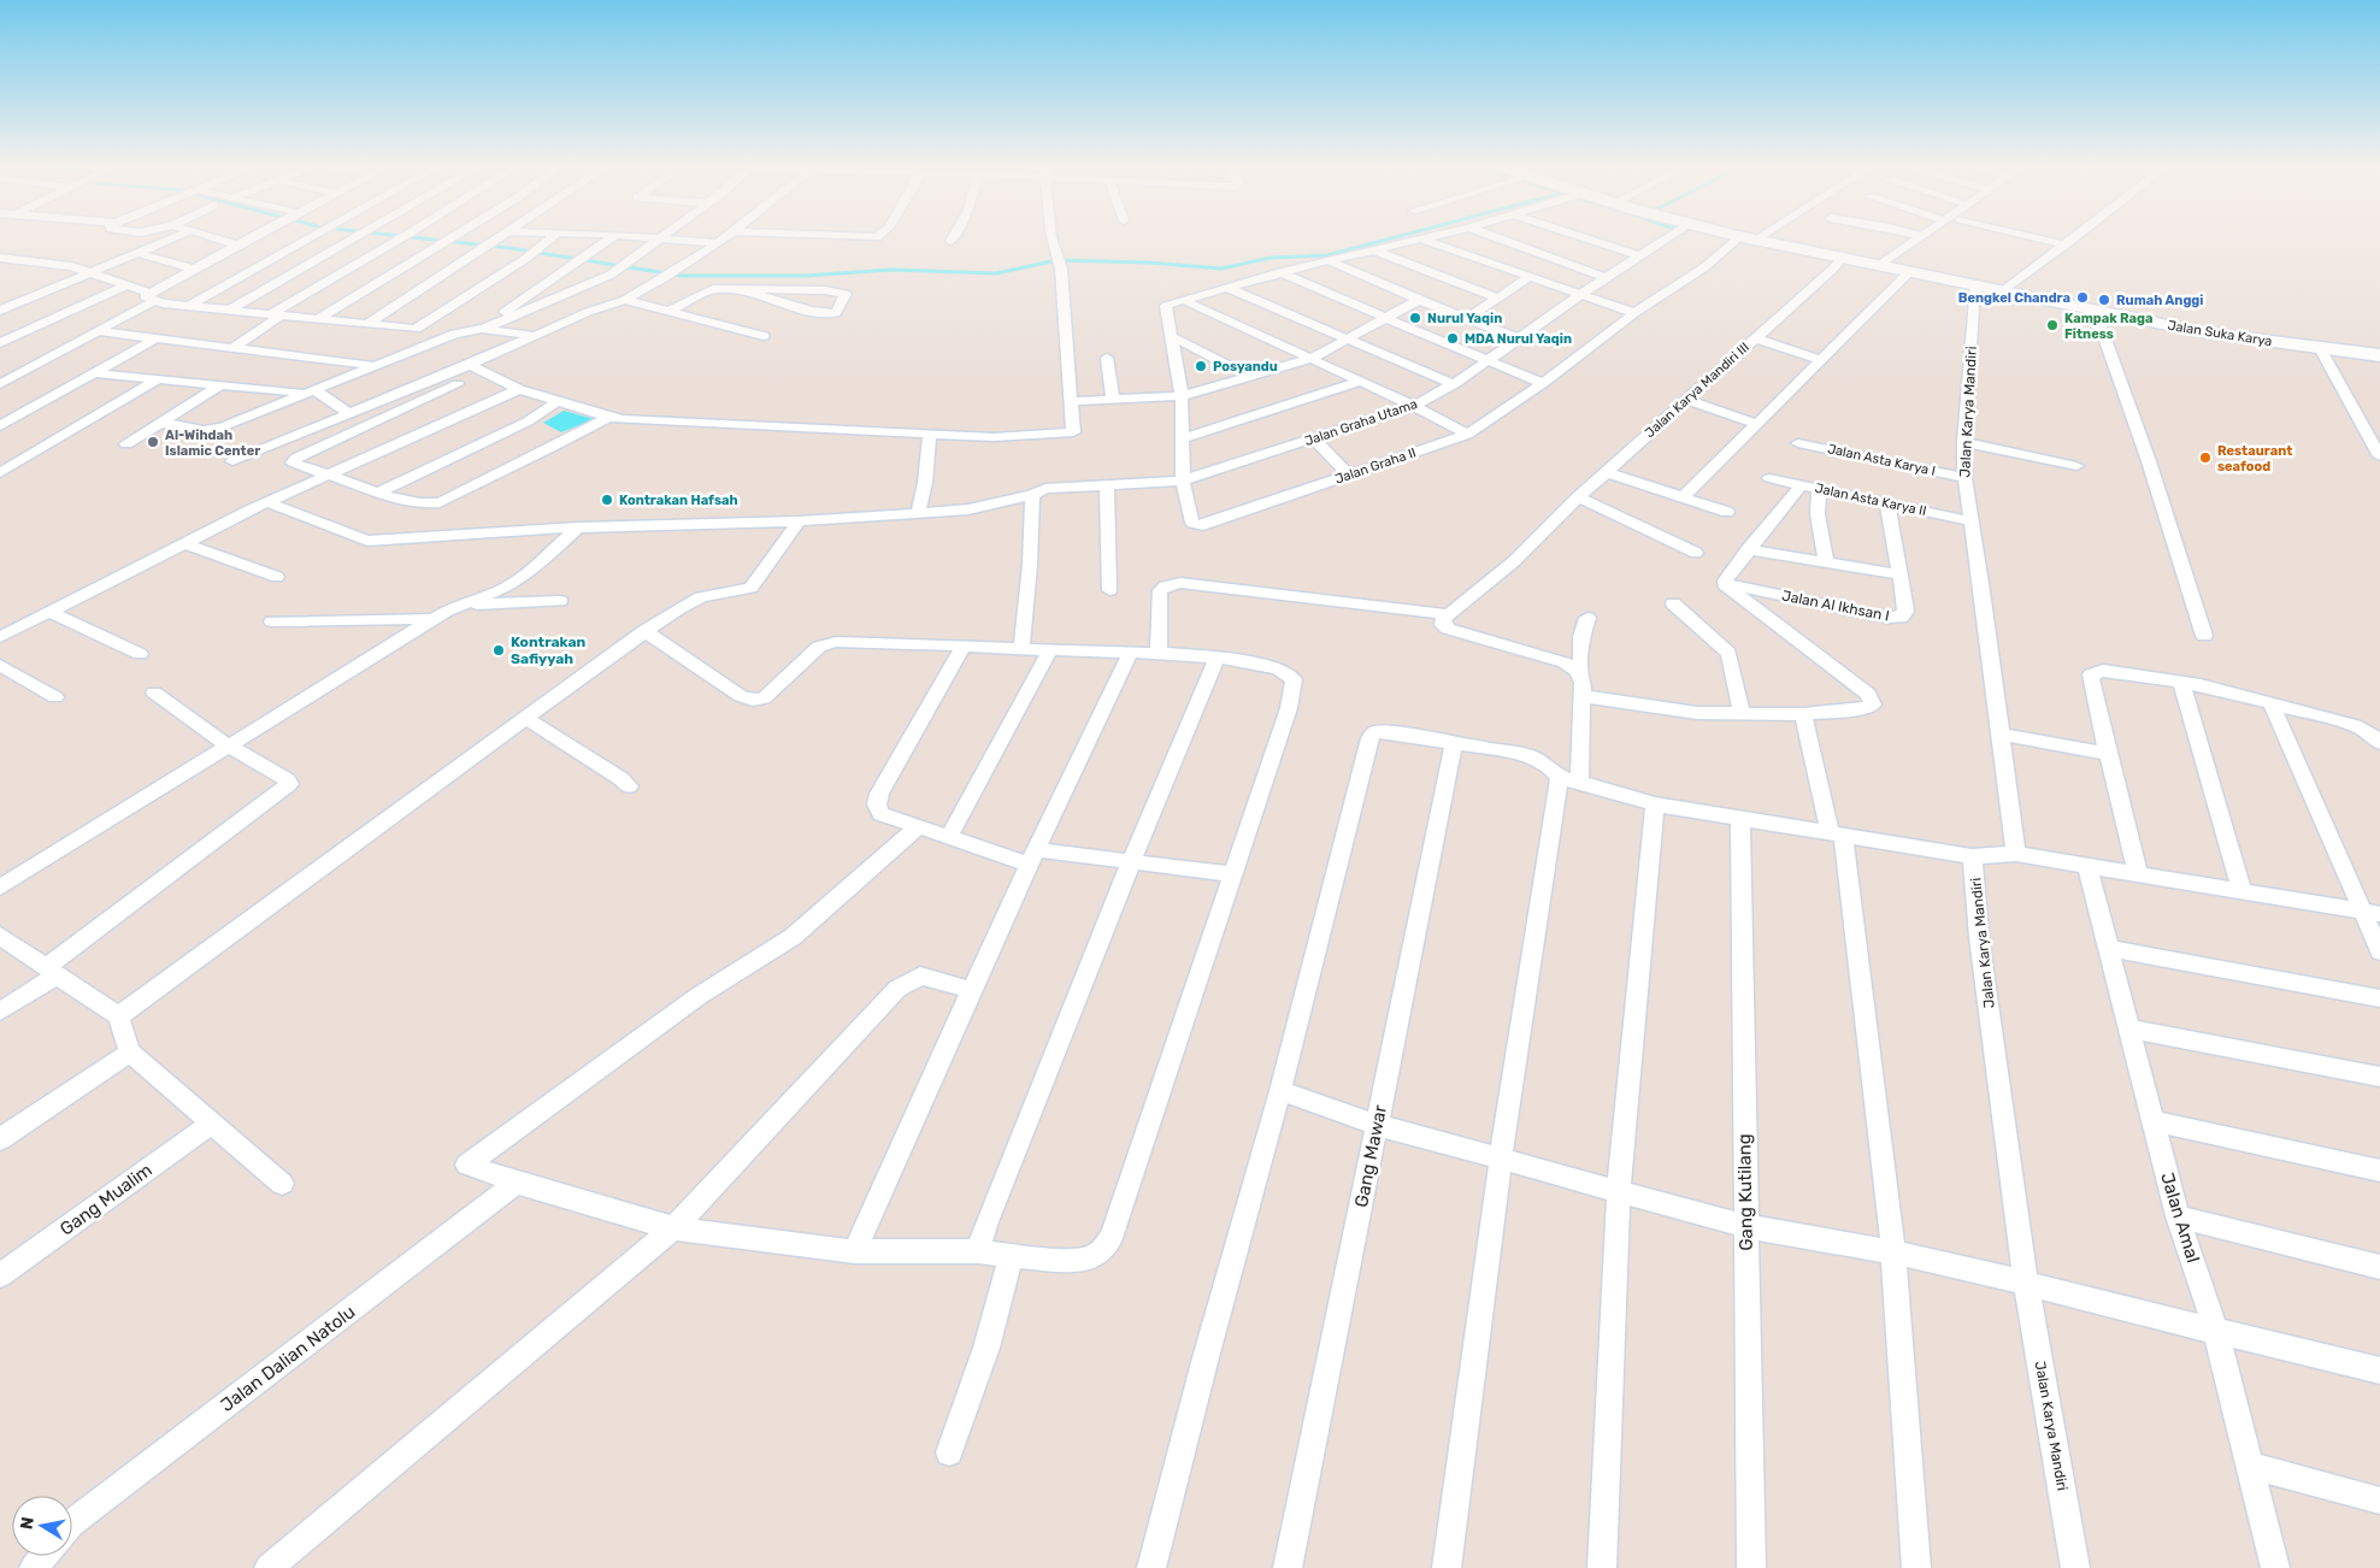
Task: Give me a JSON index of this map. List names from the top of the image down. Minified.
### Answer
{"streets":{"main road":["Jalan Suka Karya"],"street":["Jalan Karya Mandiri III","Jalan Karya Mandiri","Jalan Graha Utama","Jalan Asta Karya I","Jalan Graha II","Jalan Asta Karya II","Jalan Al Ikhsan I","Gang Mawar","Gang Kutilang","Gang Mualim","Jalan Amal","Jalan Dalian Natolu"]},"crossings":[["Jalan Suka Karya","Jalan Karya Mandiri III"],["Jalan Suka Karya","Jalan Karya Mandiri"],["Jalan Karya Mandiri","Jalan Asta Karya I"],["Jalan Karya Mandiri","Jalan Asta Karya II"],["Jalan Graha Utama","Jalan Graha II"],["Jalan Asta Karya II","Jalan Al Ikhsan I"]],"places":["Bengkel Chandra","Rumah Anggi","Nurul Yaqin","Kampak Raga Fitness","MDA Nurul Yaqin","Posyandu","Al-Wihdah Islamic Center","Restaurant seafood","Kontrakan Hafsah","Kontrakan Safiyyah"],"north":"left"}
